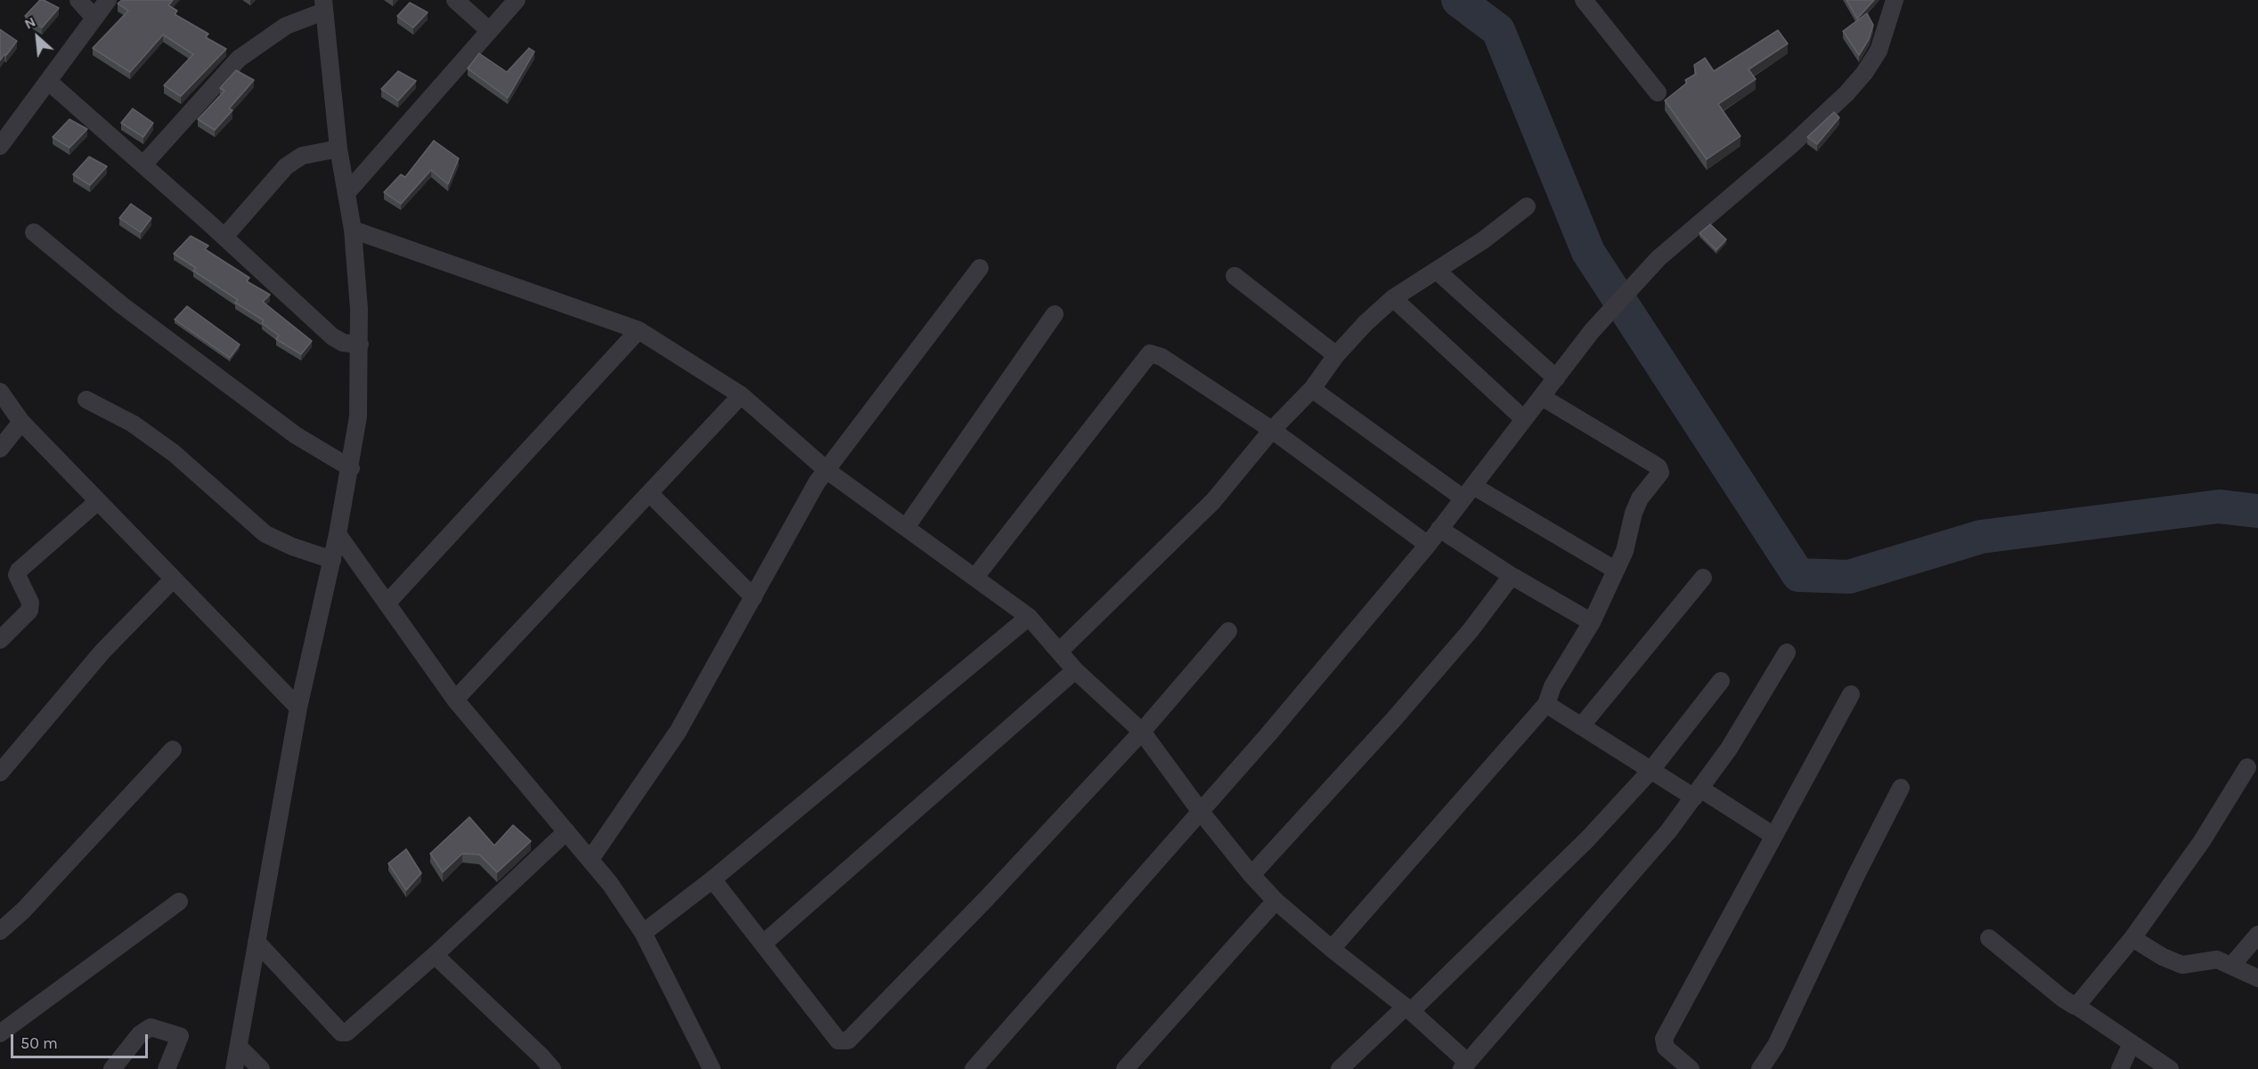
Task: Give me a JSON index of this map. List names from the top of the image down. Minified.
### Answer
{"scale_bar":"50 m","north":"top left"}
